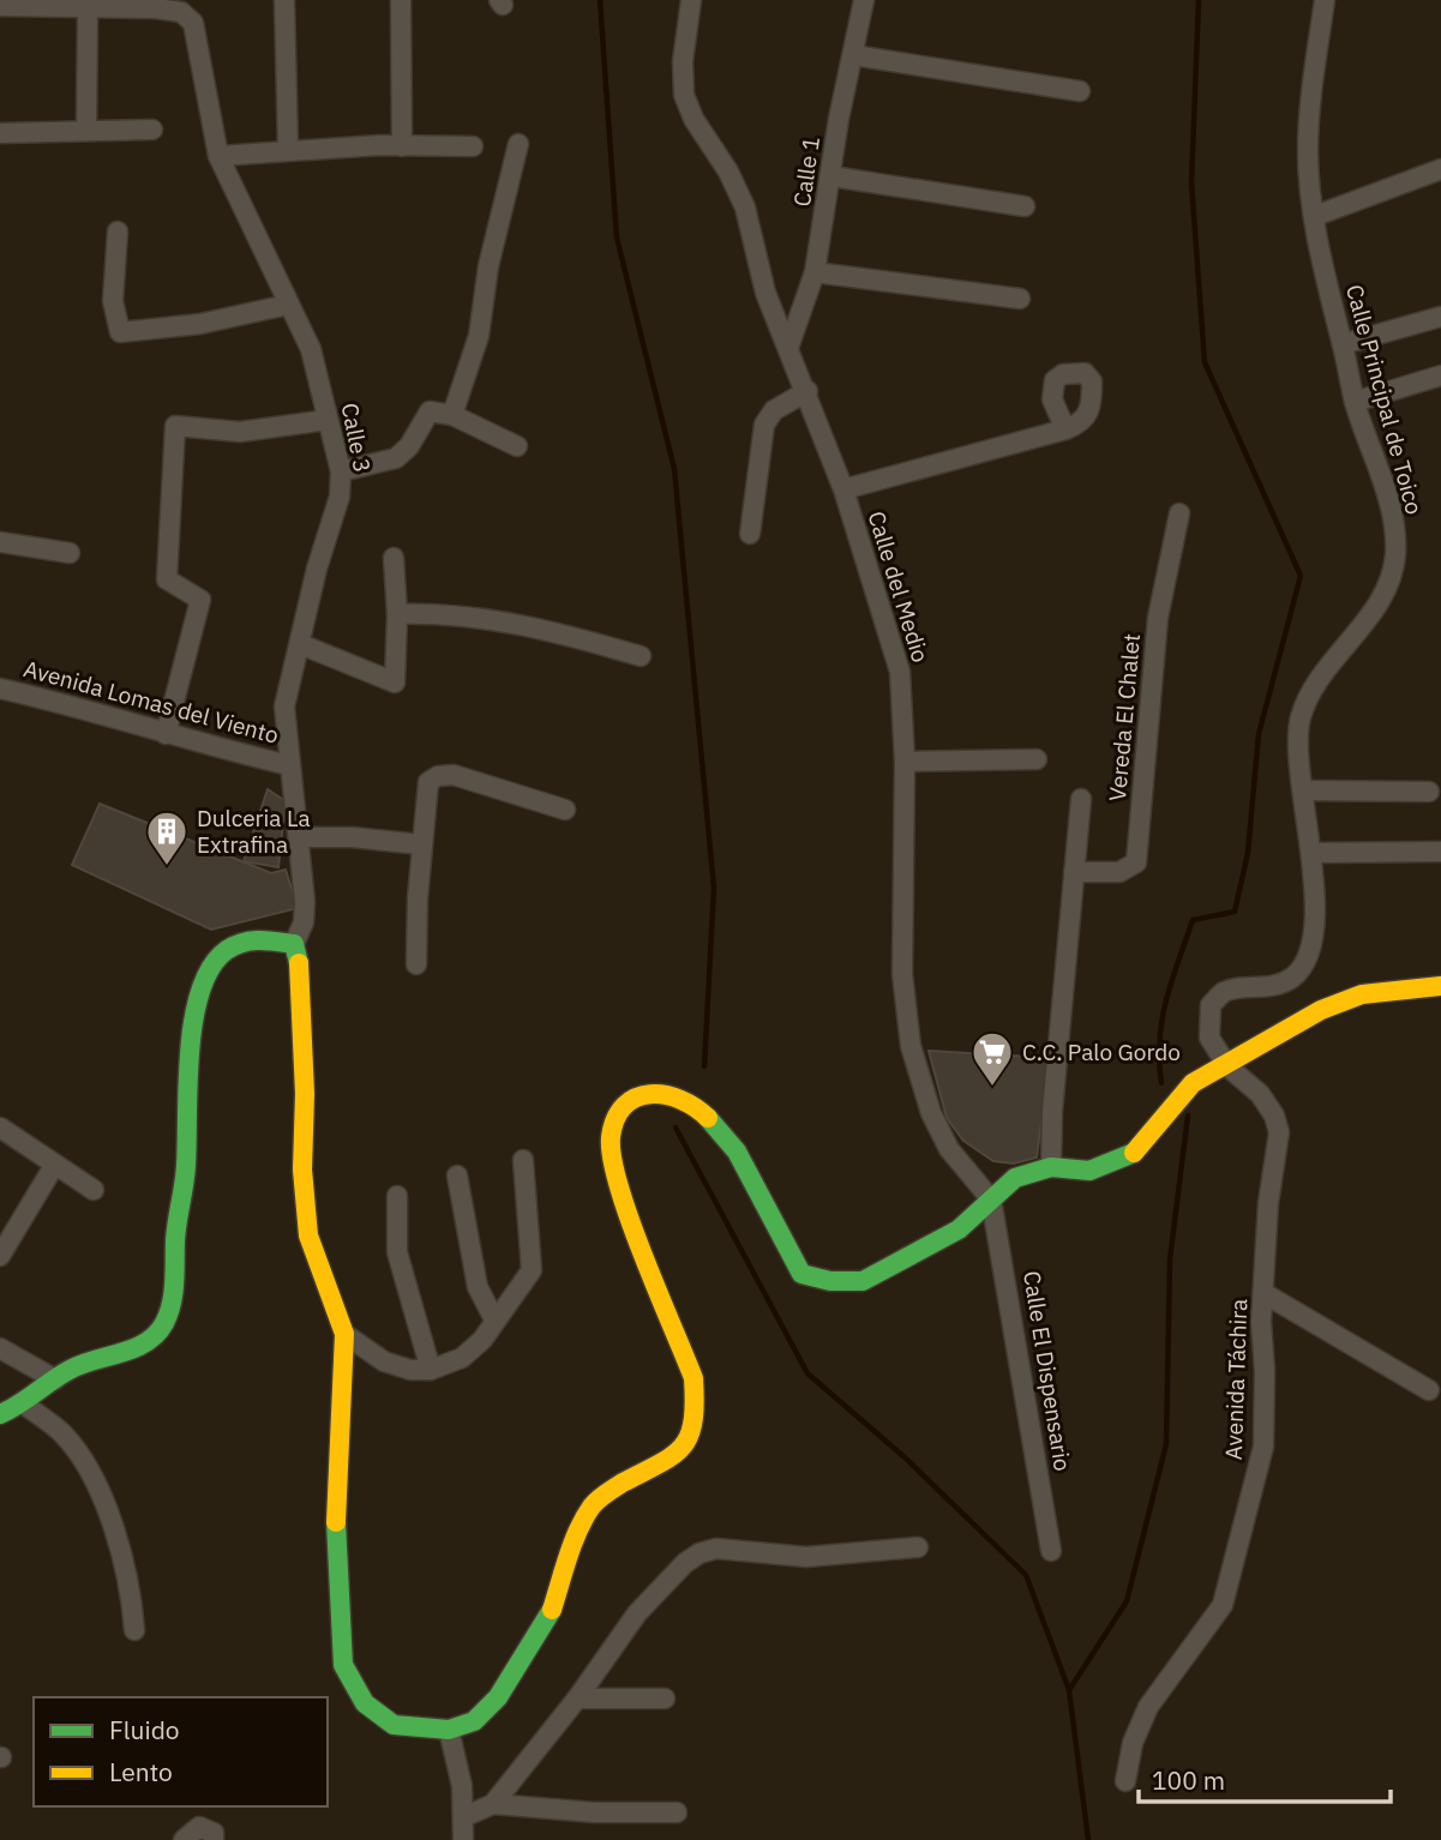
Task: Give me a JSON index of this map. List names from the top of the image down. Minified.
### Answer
{"streets":{"street":["Calle 1","Calle Principal de Toico","Calle 3","Calle del Medio","Avenida Lomas del Viento","Vereda El Chalet","Calle El Dispensario","Avenida Táchira"]},"crossings":[["Calle 1","Calle del Medio"],["Calle Principal de Toico","Avenida Táchira"],["Calle 3","Avenida Lomas del Viento"],["Calle del Medio","Calle El Dispensario"]],"places":{"building":["Dulceria La Extrafina"],"supermarket":["C.C. Palo Gordo"]},"legend":["Fluido","Lento"],"scale_bar":"100 m"}
